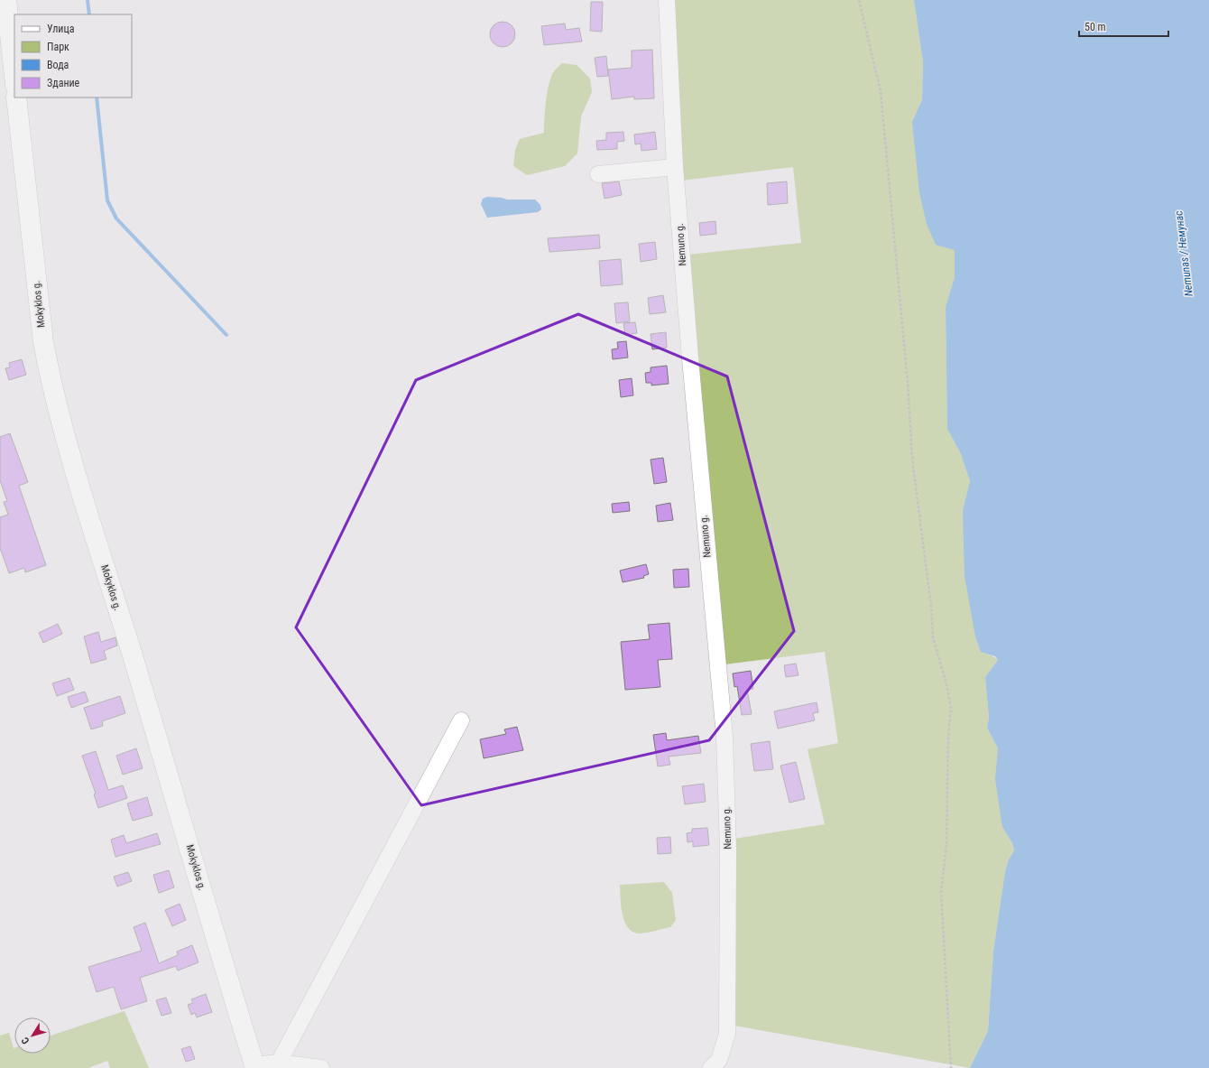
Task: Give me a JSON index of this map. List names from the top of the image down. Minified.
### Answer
{"streets":{"main road":["Mokyklos g."],"street":["Nemuno g."]},"water":["Nemunas / Немунас"],"legend":["Улица","Парк","Вода","Здание"],"scale_bar":"50 m","north":"bottom left"}
